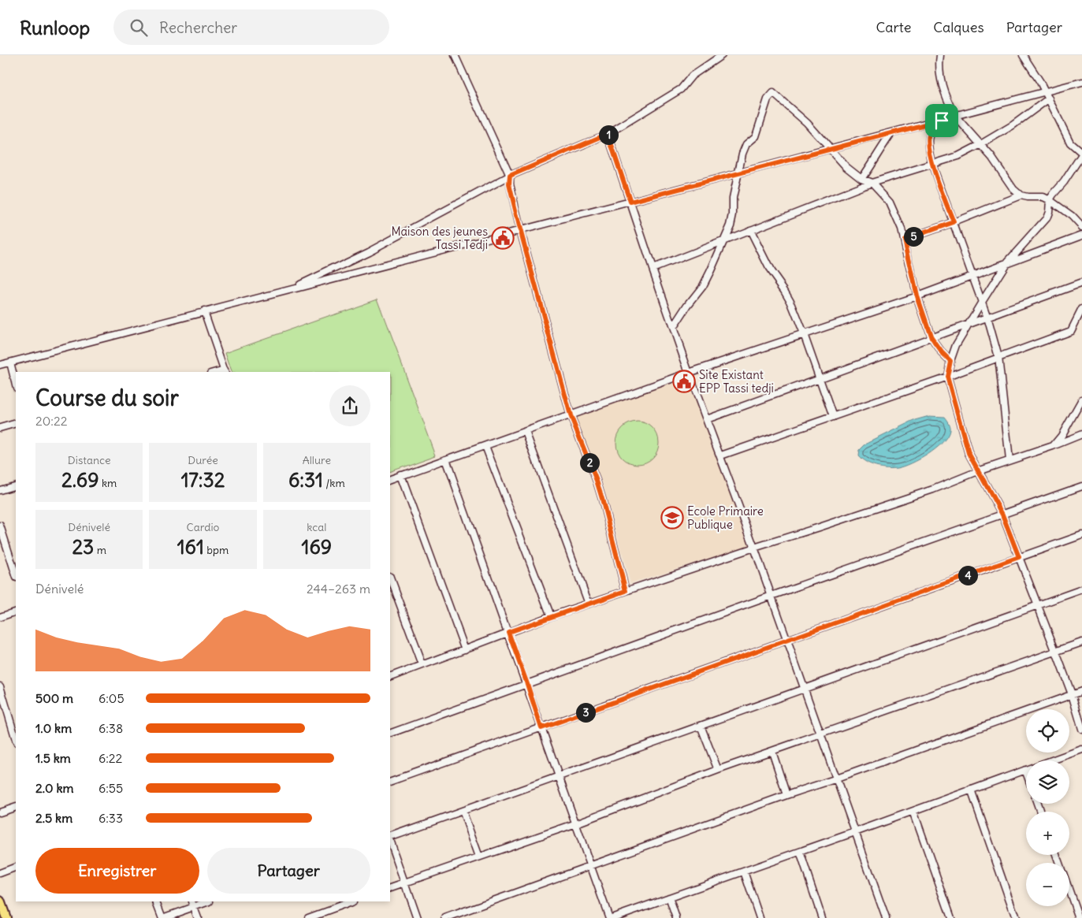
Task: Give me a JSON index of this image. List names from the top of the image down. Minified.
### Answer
{"places":{"public building":["Maison des jeunes Tassi Tedji","Site Existant EPP Tassi tedji"],"school or university":["Ecole Primaire Publique"]},"page":{"header":"Runloop","search":"Rechercher","nav":["Carte","Calques","Partager"],"pins":["1","5","2","4","3"],"heading":["Course du soir","20:22"],"stats":[["Distance","2.69 km"],["Durée","17:32"],["Allure","6:31 /km"],["Dénivelé","23 m"],["Cardio","161 bpm"],["kcal","169"]],"chart":["Dénivelé","244–263 m"],"list":[{"name":"500 m","note":"6:05"},{"name":"1.0 km","note":"6:38"},{"name":"1.5 km","note":"6:22"},{"name":"2.0 km","note":"6:55"},{"name":"2.5 km","note":"6:33"}],"map_buttons":["+","−"],"buttons":["Enregistrer","Partager"]}}
